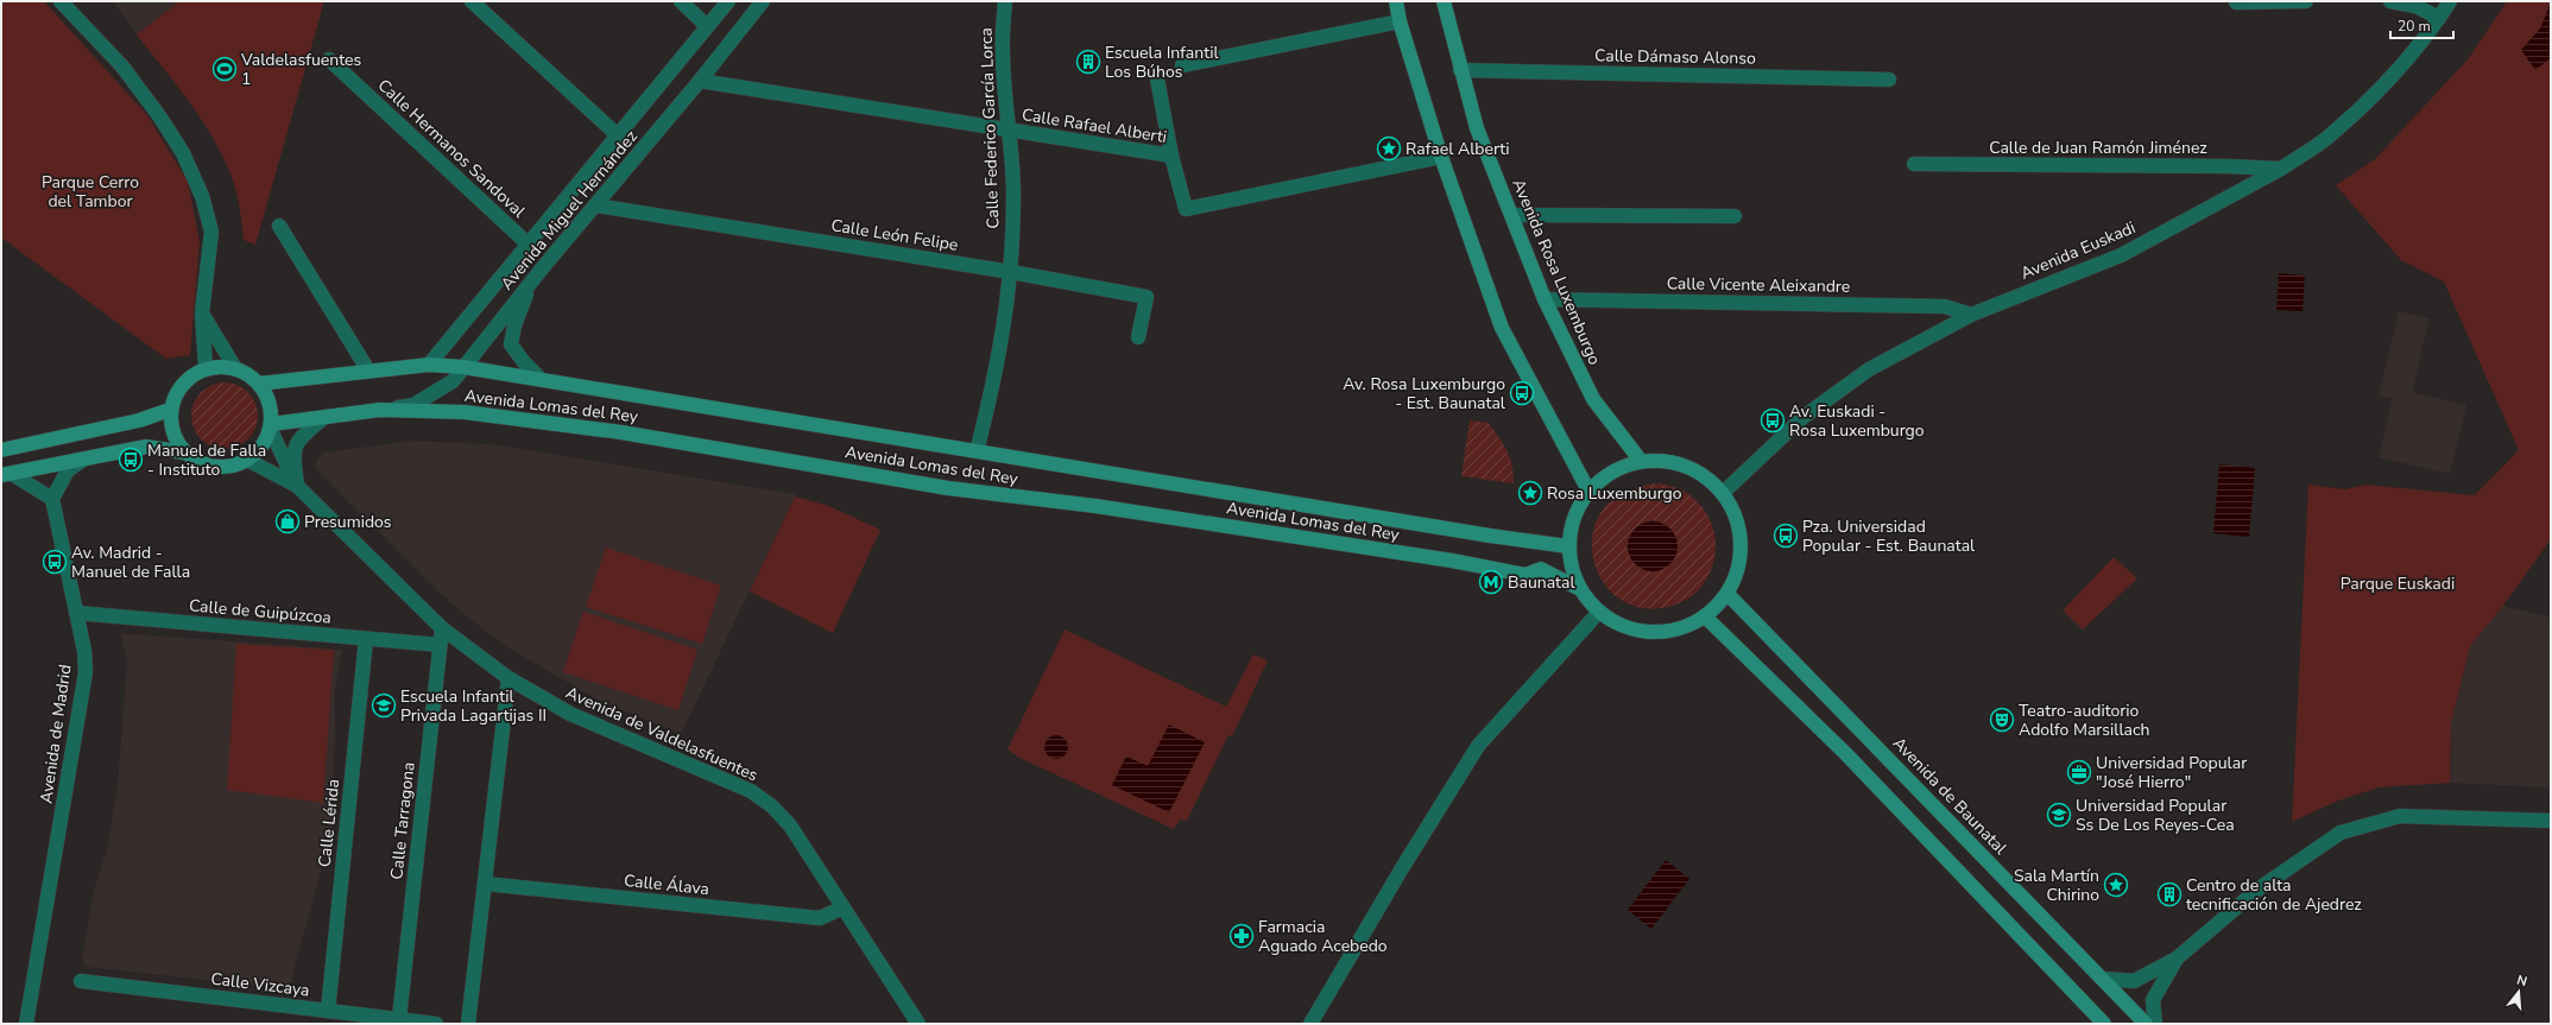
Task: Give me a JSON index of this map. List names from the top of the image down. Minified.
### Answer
{"streets":{"main road":["Avenida Rosa Luxemburgo","Avenida Lomas del Rey","Avenida de Baunatal"],"street":["Calle Dámaso Alonso","Calle Rafael Alberti","Calle Federico García Lorca","Calle de Juan Ramón Jiménez","Calle Hermanos Sandoval","Avenida Miguel Hernández","Calle León Felipe","Avenida Euskadi","Calle Vicente Aleixandre","Calle de Guipúzcoa","Avenida de Madrid","Avenida de Valdelasfuentes","Calle Tarragona","Calle Lérida","Calle Álava","Calle Vizcaya"]},"crossings":[["Calle Dámaso Alonso","Avenida Rosa Luxemburgo"],["Calle Rafael Alberti","Calle Federico García Lorca"],["Calle Rafael Alberti","Avenida Miguel Hernández"],["Calle Federico García Lorca","Calle León Felipe"],["Calle Federico García Lorca","Avenida Lomas del Rey"],["Calle de Juan Ramón Jiménez","Avenida Euskadi"],["Calle Hermanos Sandoval","Avenida Miguel Hernández"],["Avenida Miguel Hernández","Calle León Felipe"],["Avenida Miguel Hernández","Avenida Lomas del Rey"],["Avenida Euskadi","Calle Vicente Aleixandre"],["Avenida Rosa Luxemburgo","Calle Vicente Aleixandre"],["Calle de Guipúzcoa","Avenida de Madrid"],["Calle de Guipúzcoa","Calle Tarragona"],["Calle de Guipúzcoa","Calle Lérida"],["Avenida de Valdelasfuentes","Calle Tarragona"],["Avenida de Valdelasfuentes","Calle Álava"],["Calle Tarragona","Calle Vizcaya"],["Calle Lérida","Calle Vizcaya"]],"parks":["Parque Cerro del Tambor","Parque Euskadi"],"places":{"building":["Escuela Infantil Los Búhos","Centro de alta tecnificación de Ajedrez"],"sports":["Valdelasfuentes 1"],"place":["Rafael Alberti","Rosa Luxemburgo","Sala Martín Chirino"],"bus stop":["Av. Rosa Luxemburgo - Est. Baunatal","Av. Euskadi - Rosa Luxemburgo","Manuel de Falla - Instituto","Pza. Universidad Popular - Est. Baunatal","Av. Madrid - Manuel de Falla"],"shop":["Presumidos"],"metro station":["Baunatal"],"school or university":["Escuela Infantil Privada Lagartijas II","Universidad Popular Ss De Los Reyes-Cea"],"theatre":["Teatro-auditorio Adolfo Marsillach"],"office":["Universidad Popular \"José Hierro\""],"pharmacy":["Farmacia Aguado Acebedo"]},"scale_bar":"20 m","north":"top"}
